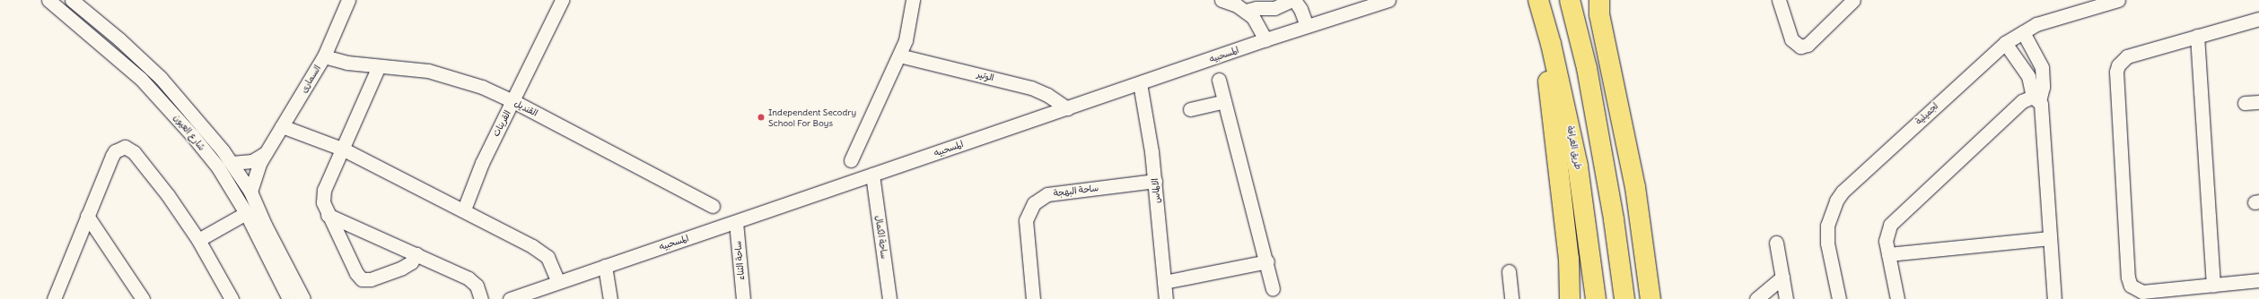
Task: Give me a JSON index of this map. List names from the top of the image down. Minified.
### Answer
{"streets":{"highway":["طريق الغرافة"],"street":["المسحبيه","الوتير","السمارى","القنديل","لجميلية","القرينات","شارع العيون","ساحة البهجة","الالماس","ساحة الكمال","ساحة الثناء"]},"crossings":[["المسحبيه","الوتير"],["المسحبيه","الالماس"],["المسحبيه","ساحة الكمال"],["المسحبيه","ساحة الثناء"],["السمارى","القنديل"],["السمارى","شارع العيون"],["القنديل","القرينات"],["ساحة البهجة","الالماس"]],"places":["Independent Secodry School For Boys"]}
